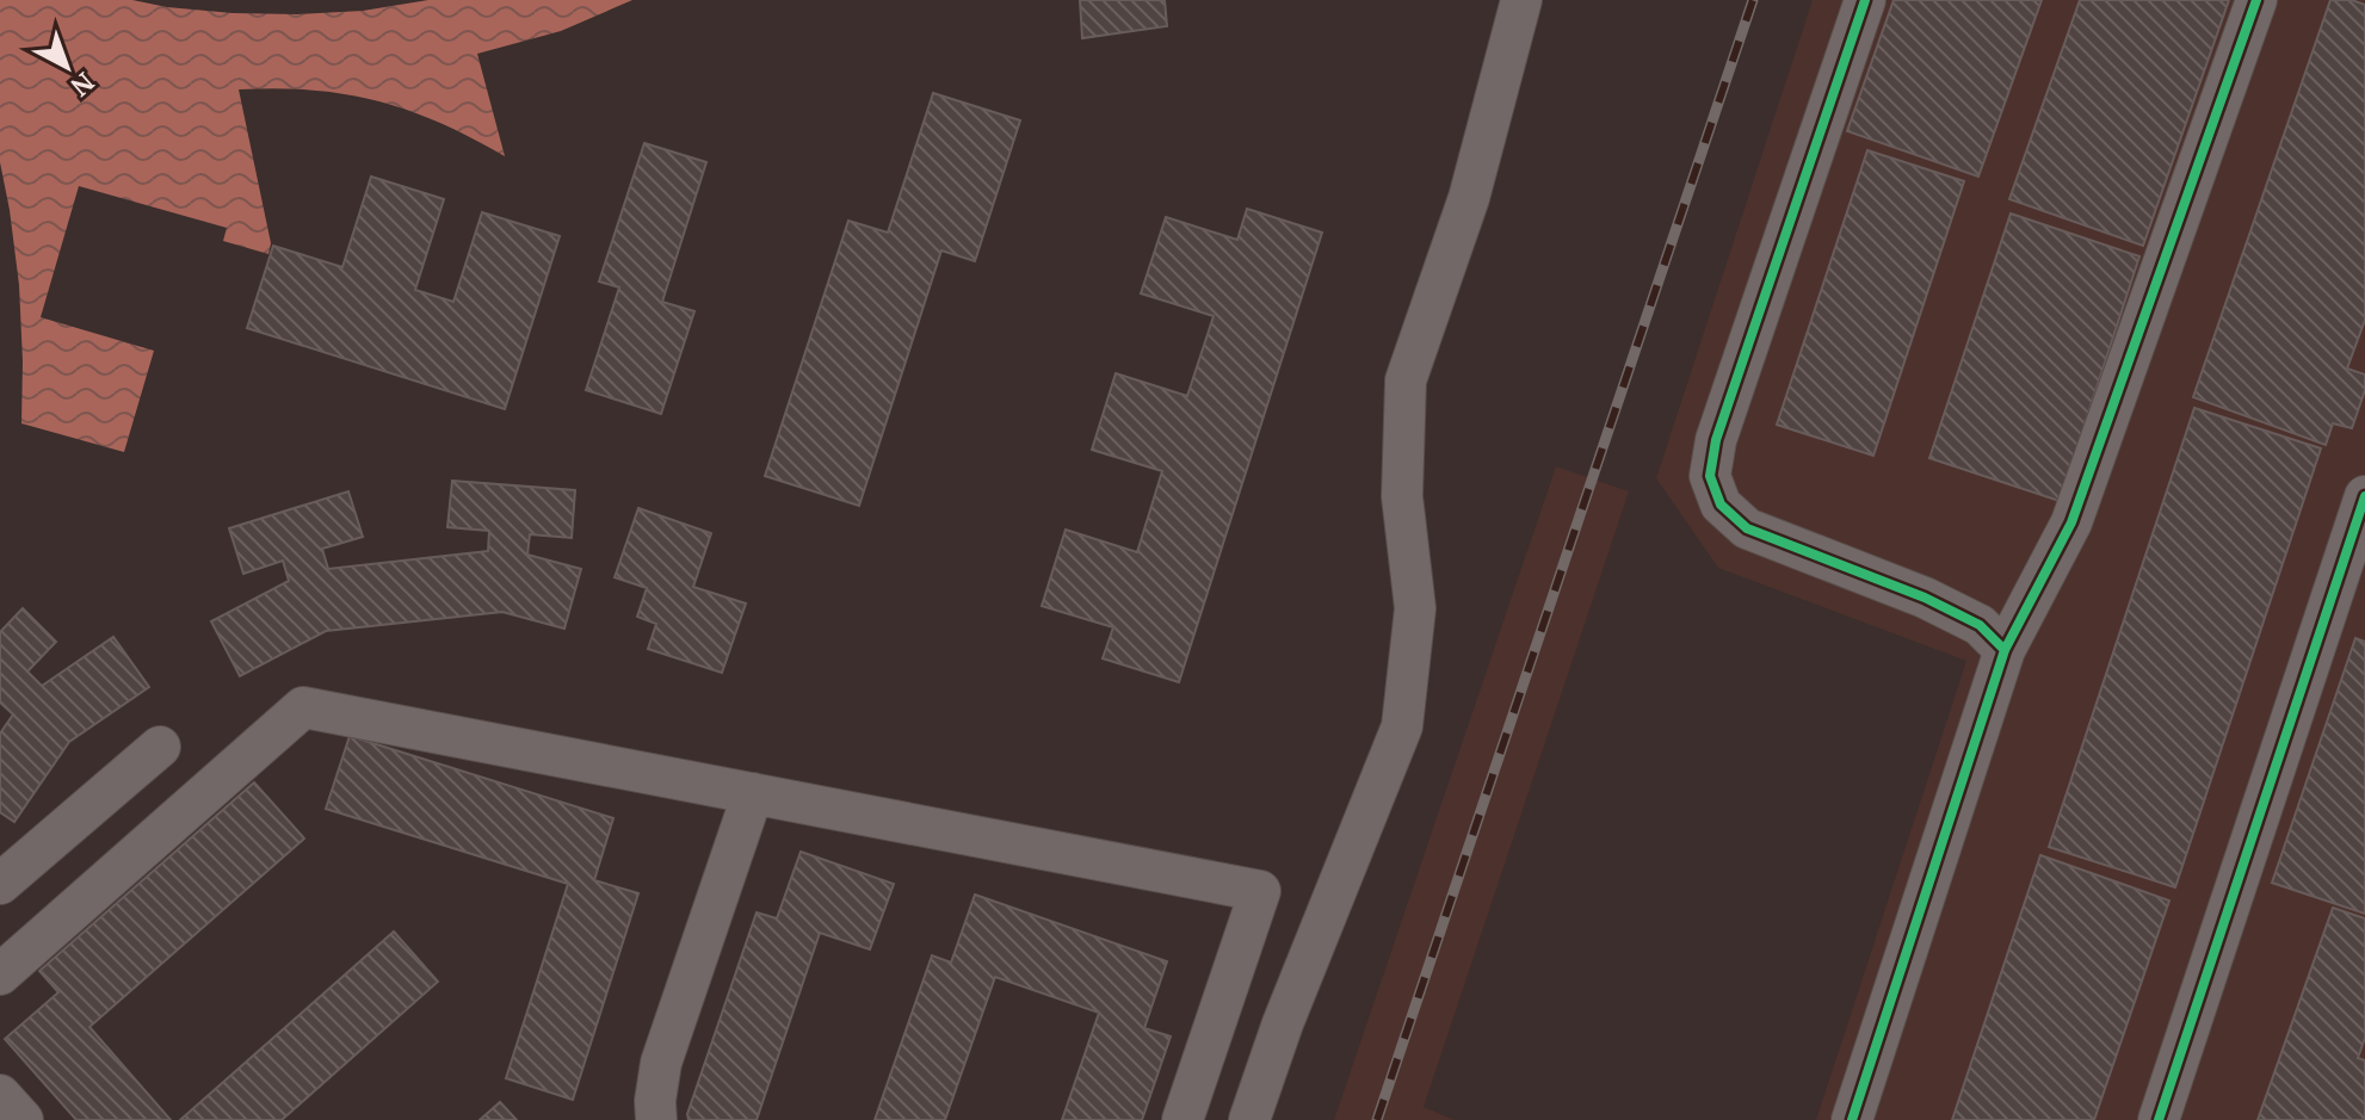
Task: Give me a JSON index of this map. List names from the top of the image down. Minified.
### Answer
{"north":"bottom right"}
